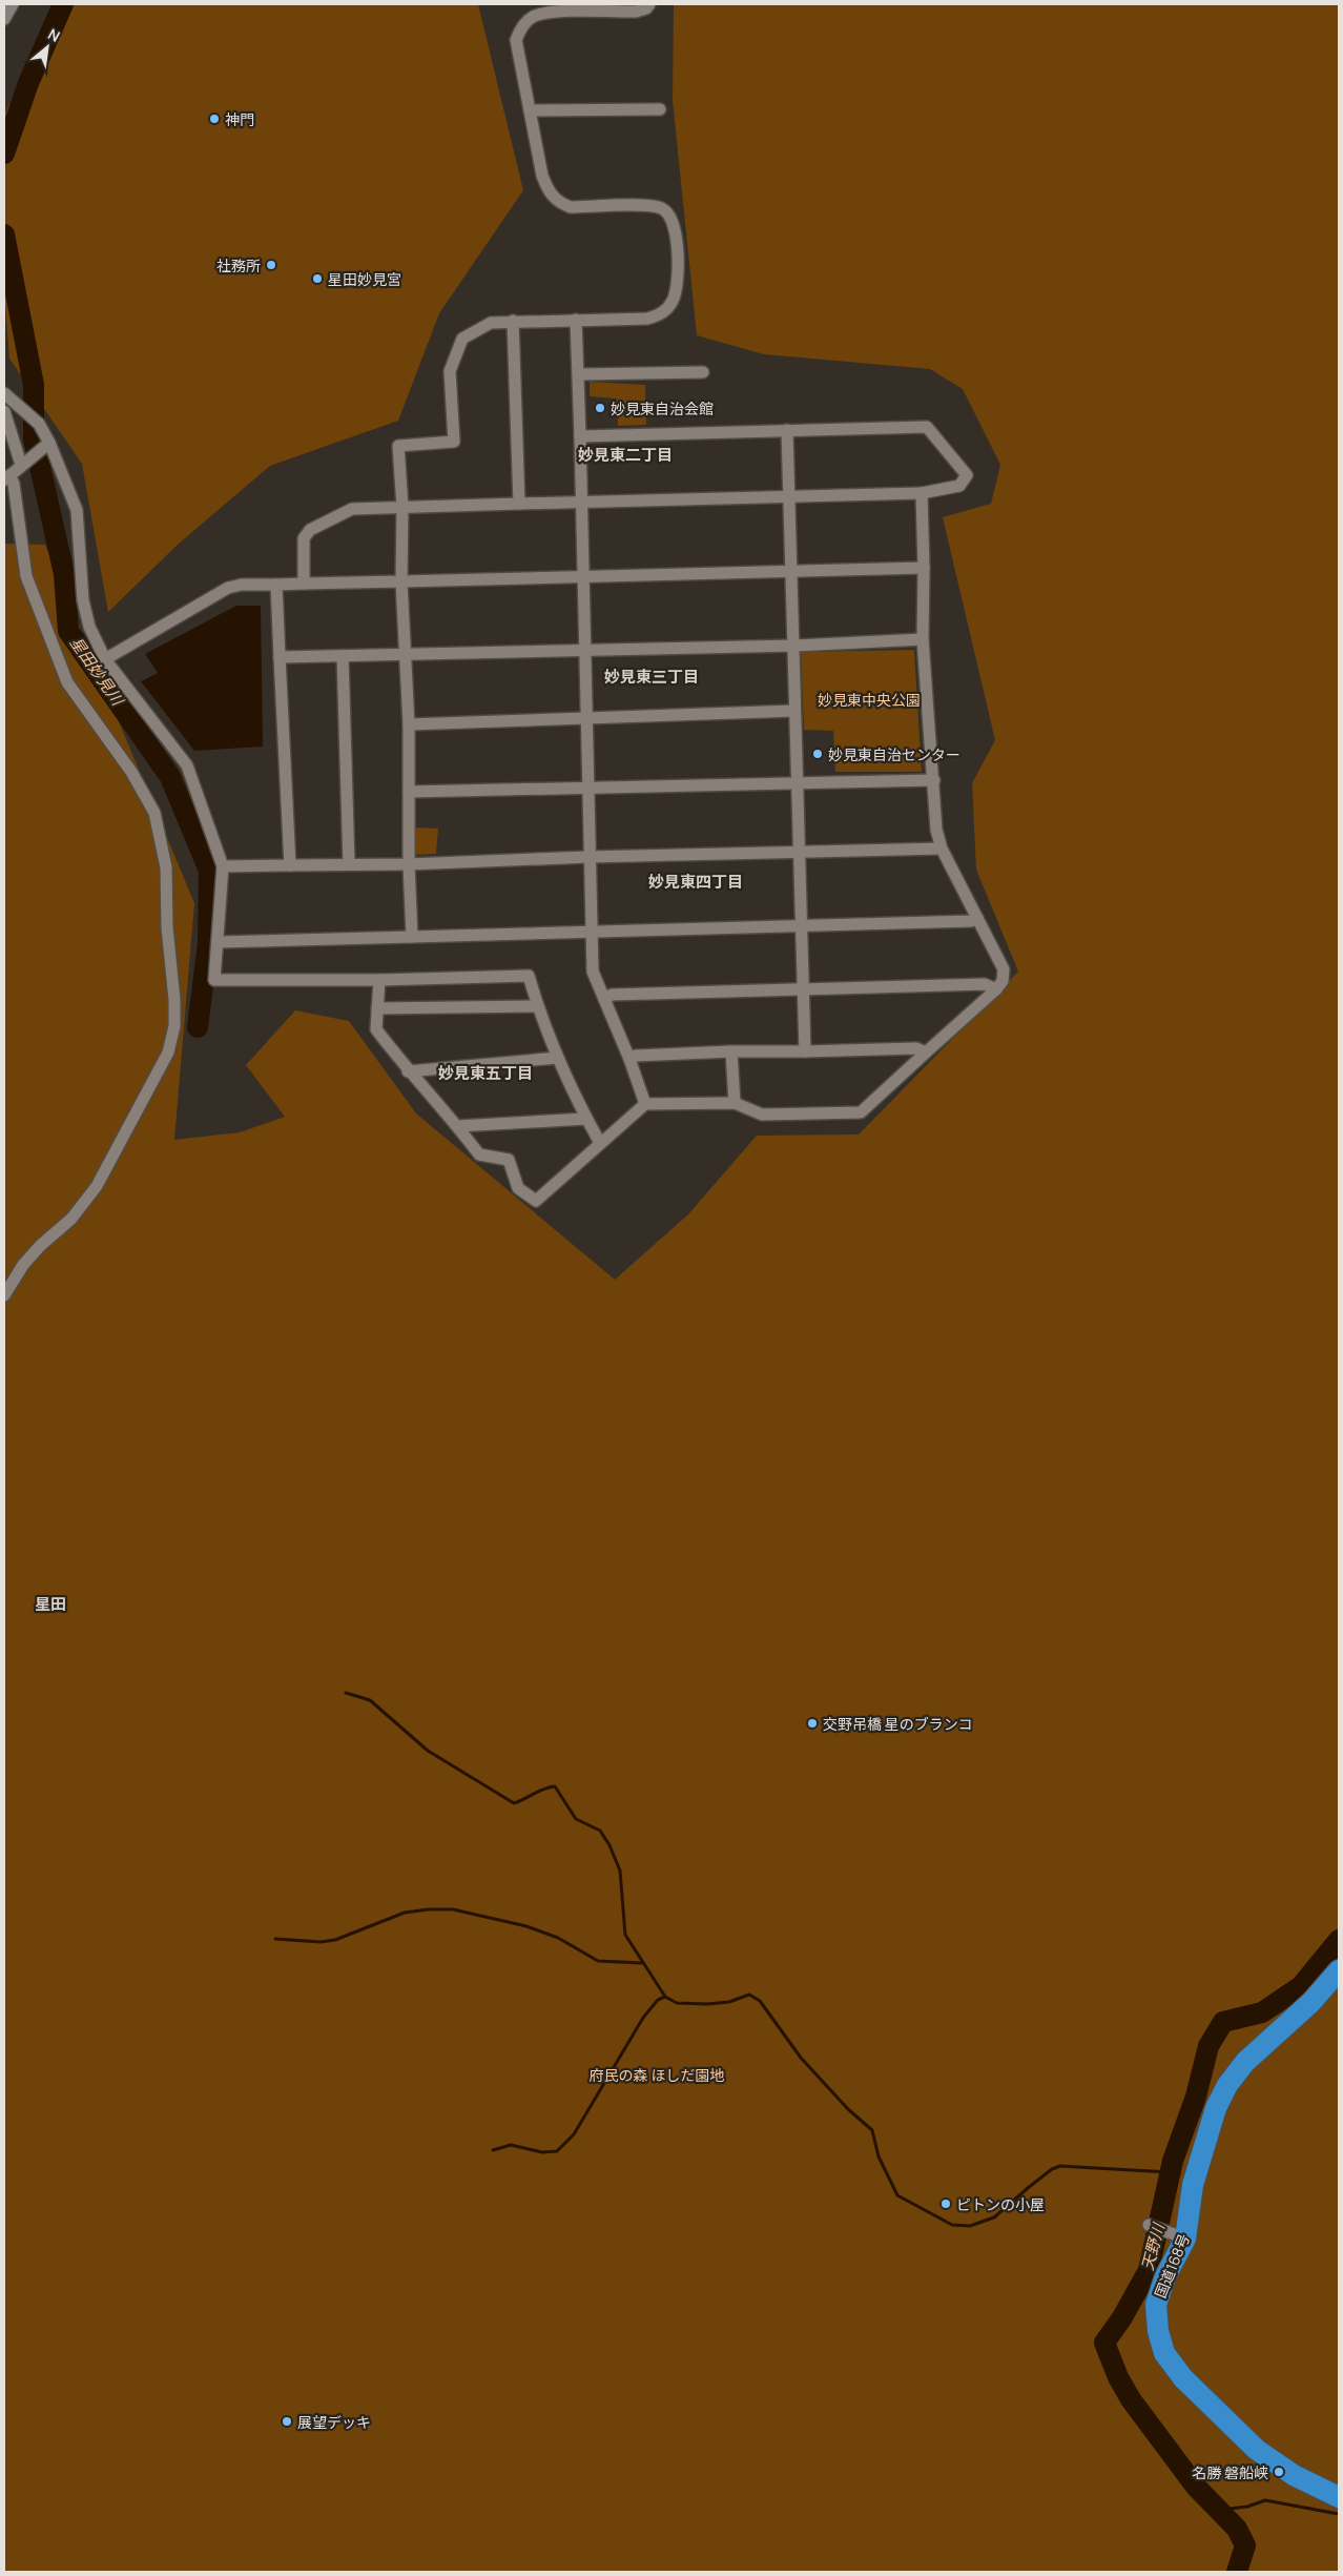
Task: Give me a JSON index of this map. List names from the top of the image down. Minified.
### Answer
{"streets":{"highway":["国道168号"]},"districts":["妙見東二丁目","妙見東三丁目","妙見東四丁目","妙見東五丁目","星田"],"water":["星田妙見川","天野川"],"parks":["妙見東中央公園","府民の森 ほしだ園地"],"places":["神門","社務所","星田妙見宮","妙見東自治会館","妙見東自治センター","交野吊橋 星のブランコ","ピトンの小屋","展望デッキ","名勝 磐船峡"],"north":"top right"}
